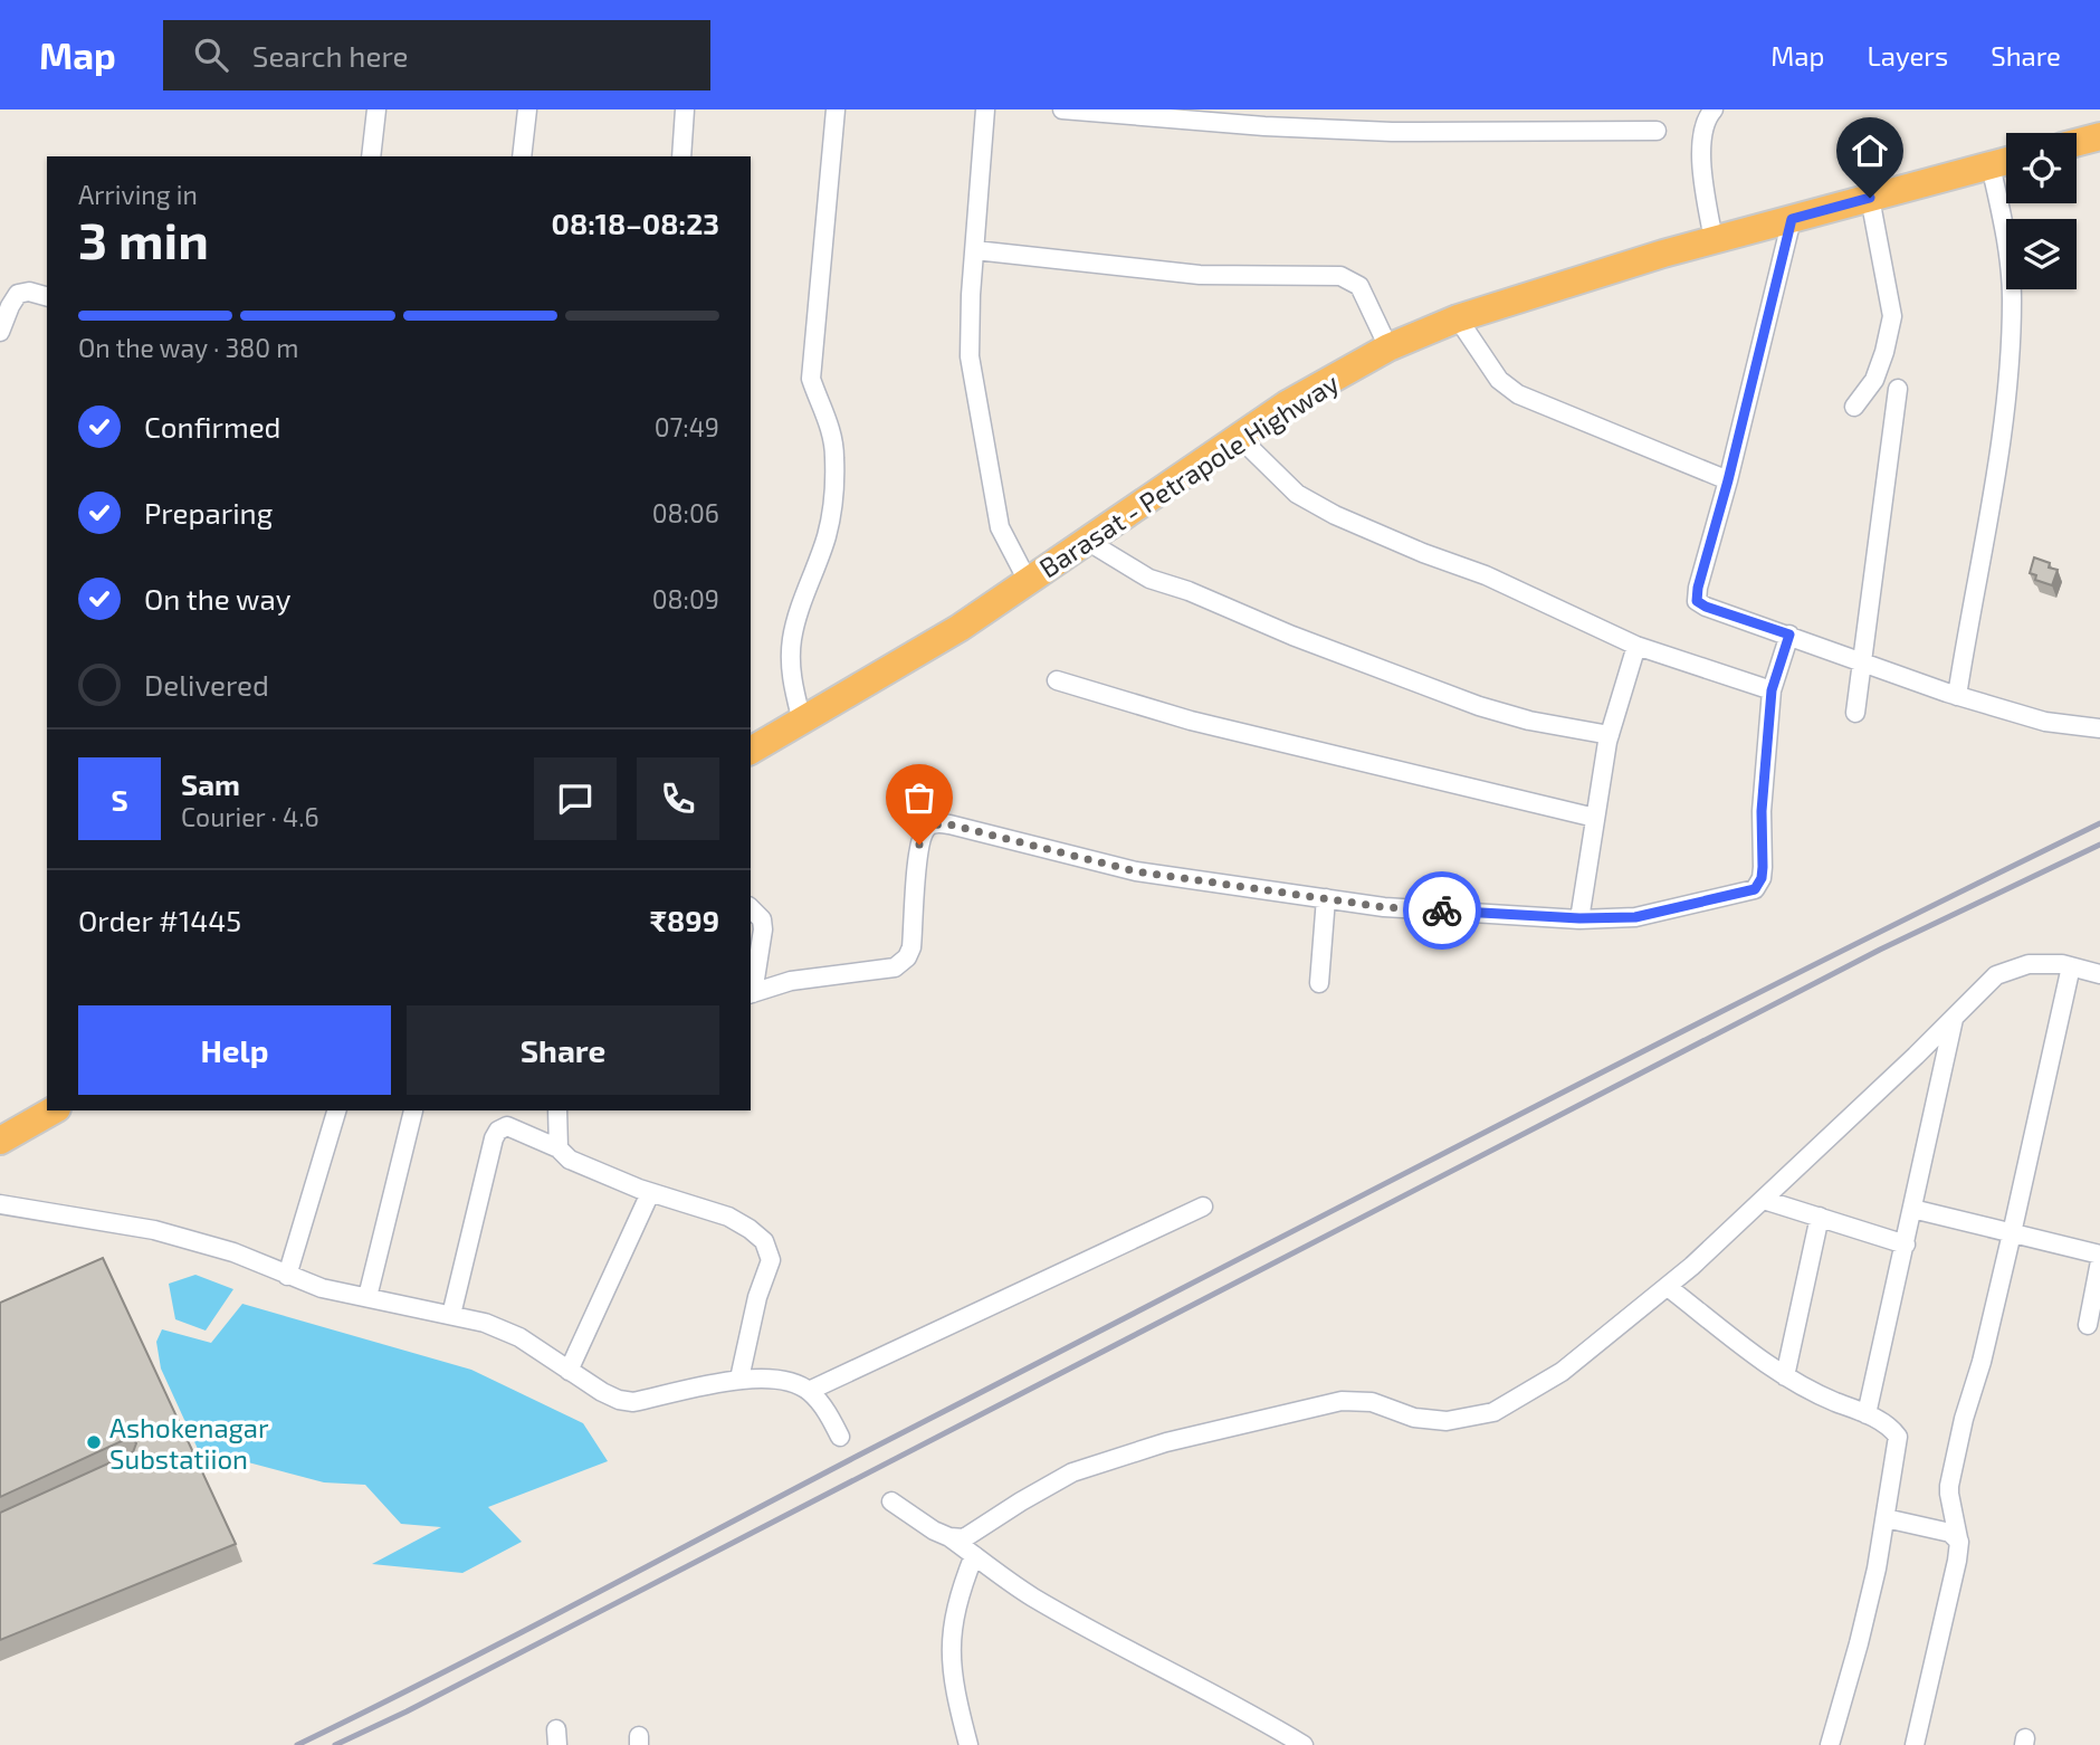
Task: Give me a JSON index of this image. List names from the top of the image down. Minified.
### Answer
{"streets":{"highway":["Barasat - Petrapole Highway"]},"places":["Ashokenagar Substatiion"],"page":{"header":"Map","search":"Search here","nav":["Map","Layers","Share"],"heading":["3 min","Arriving in","08:18–08:23"],"panel":["Sam","Courier · 4.6","Order #1445","₹899"],"bar":"On the way · 380 m","list":[["Confirmed","07:49"],["Preparing","08:06"],["On the way","08:09"],"Delivered"],"round":"S","buttons":["Help","Share"]}}
